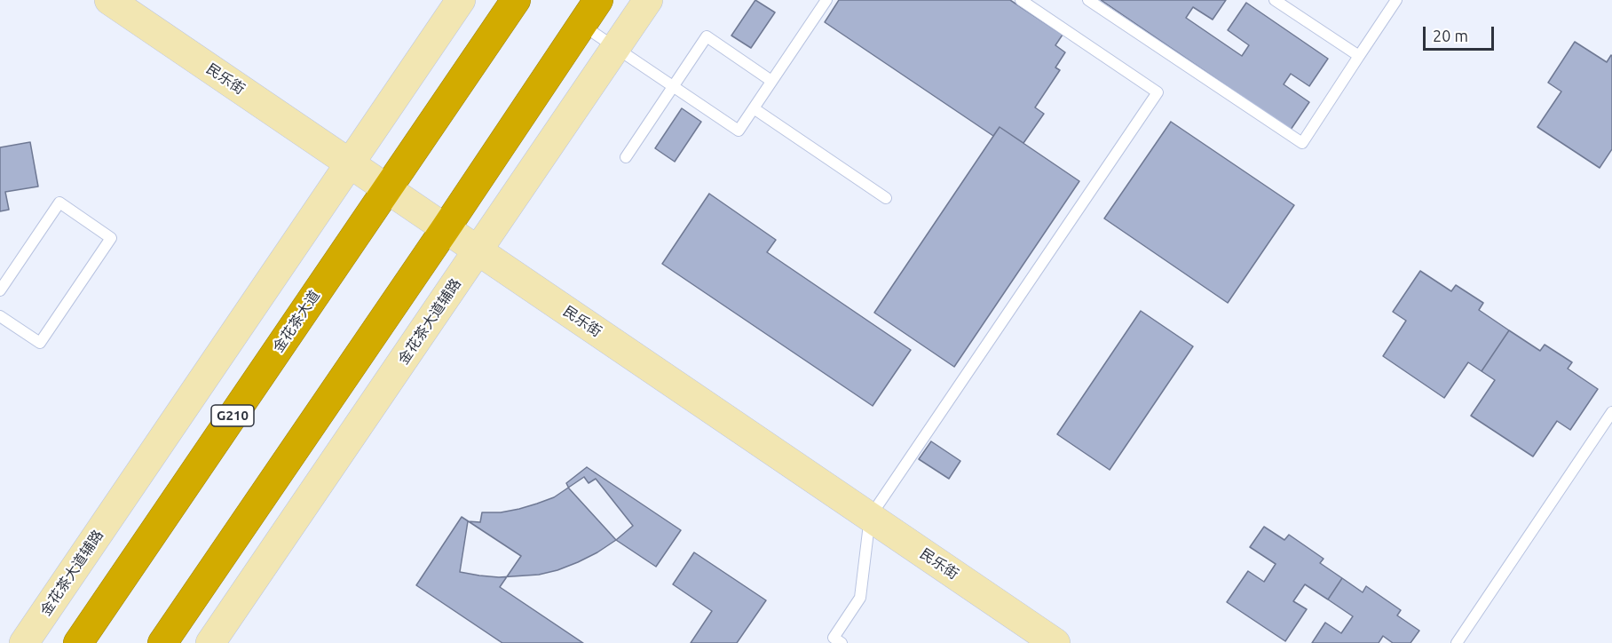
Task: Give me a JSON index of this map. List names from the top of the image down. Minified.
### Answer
{"streets":{"highway":["金花茶大道","G210"],"street":["民乐街","金花茶大道辅路"]},"crossings":[["民乐街","金花茶大道"],["民乐街","金花茶大道辅路"]],"scale_bar":"20 m"}
